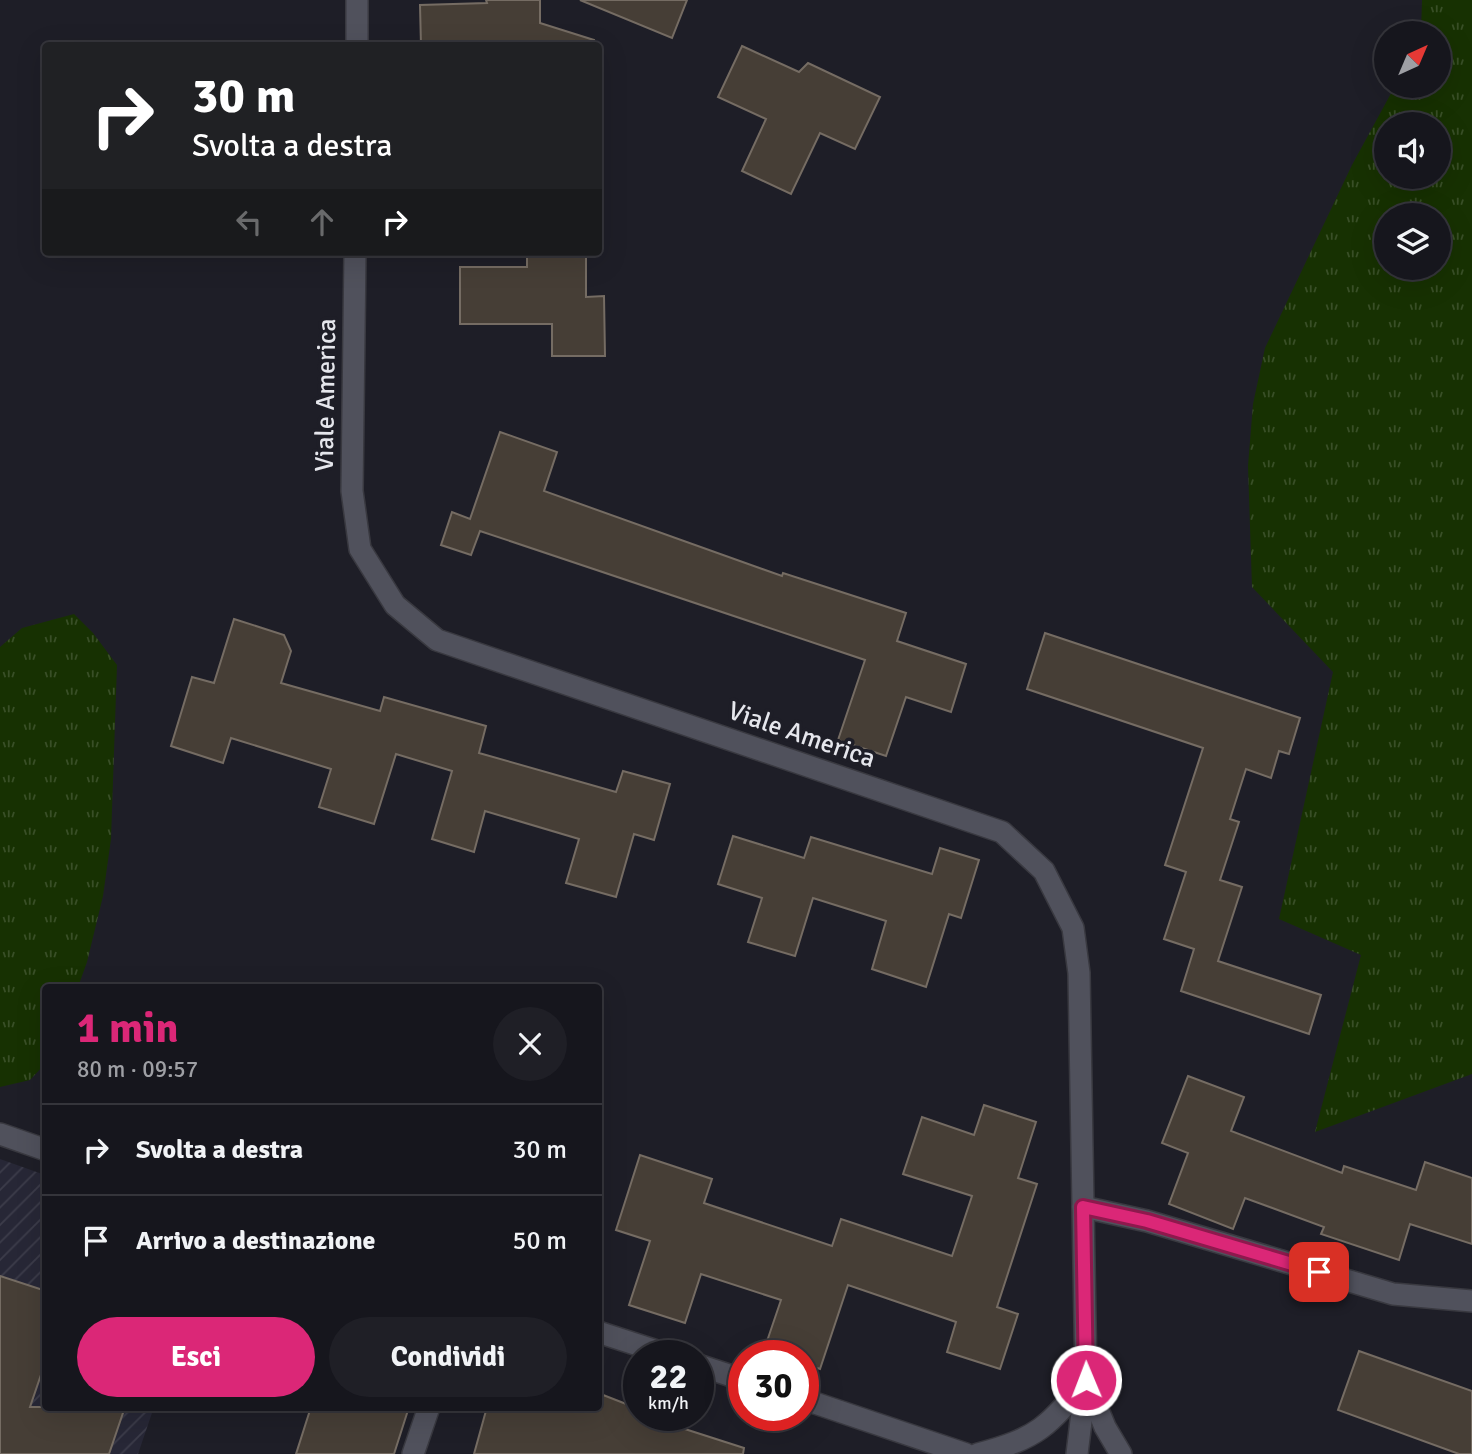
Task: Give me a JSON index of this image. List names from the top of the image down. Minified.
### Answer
{"streets":{"street":["Viale America"]},"north":"top right","page":{"turn":["30 m","Svolta a destra"],"heading":["1 min","80 m · 09:57"],"list":[{"name":"Svolta a destra","value":"30 m"},{"name":"Arrivo a destinazione","value":"50 m"}],"buttons":["Esci","Condividi"],"speed":"22 km/h","limit":"30"}}
